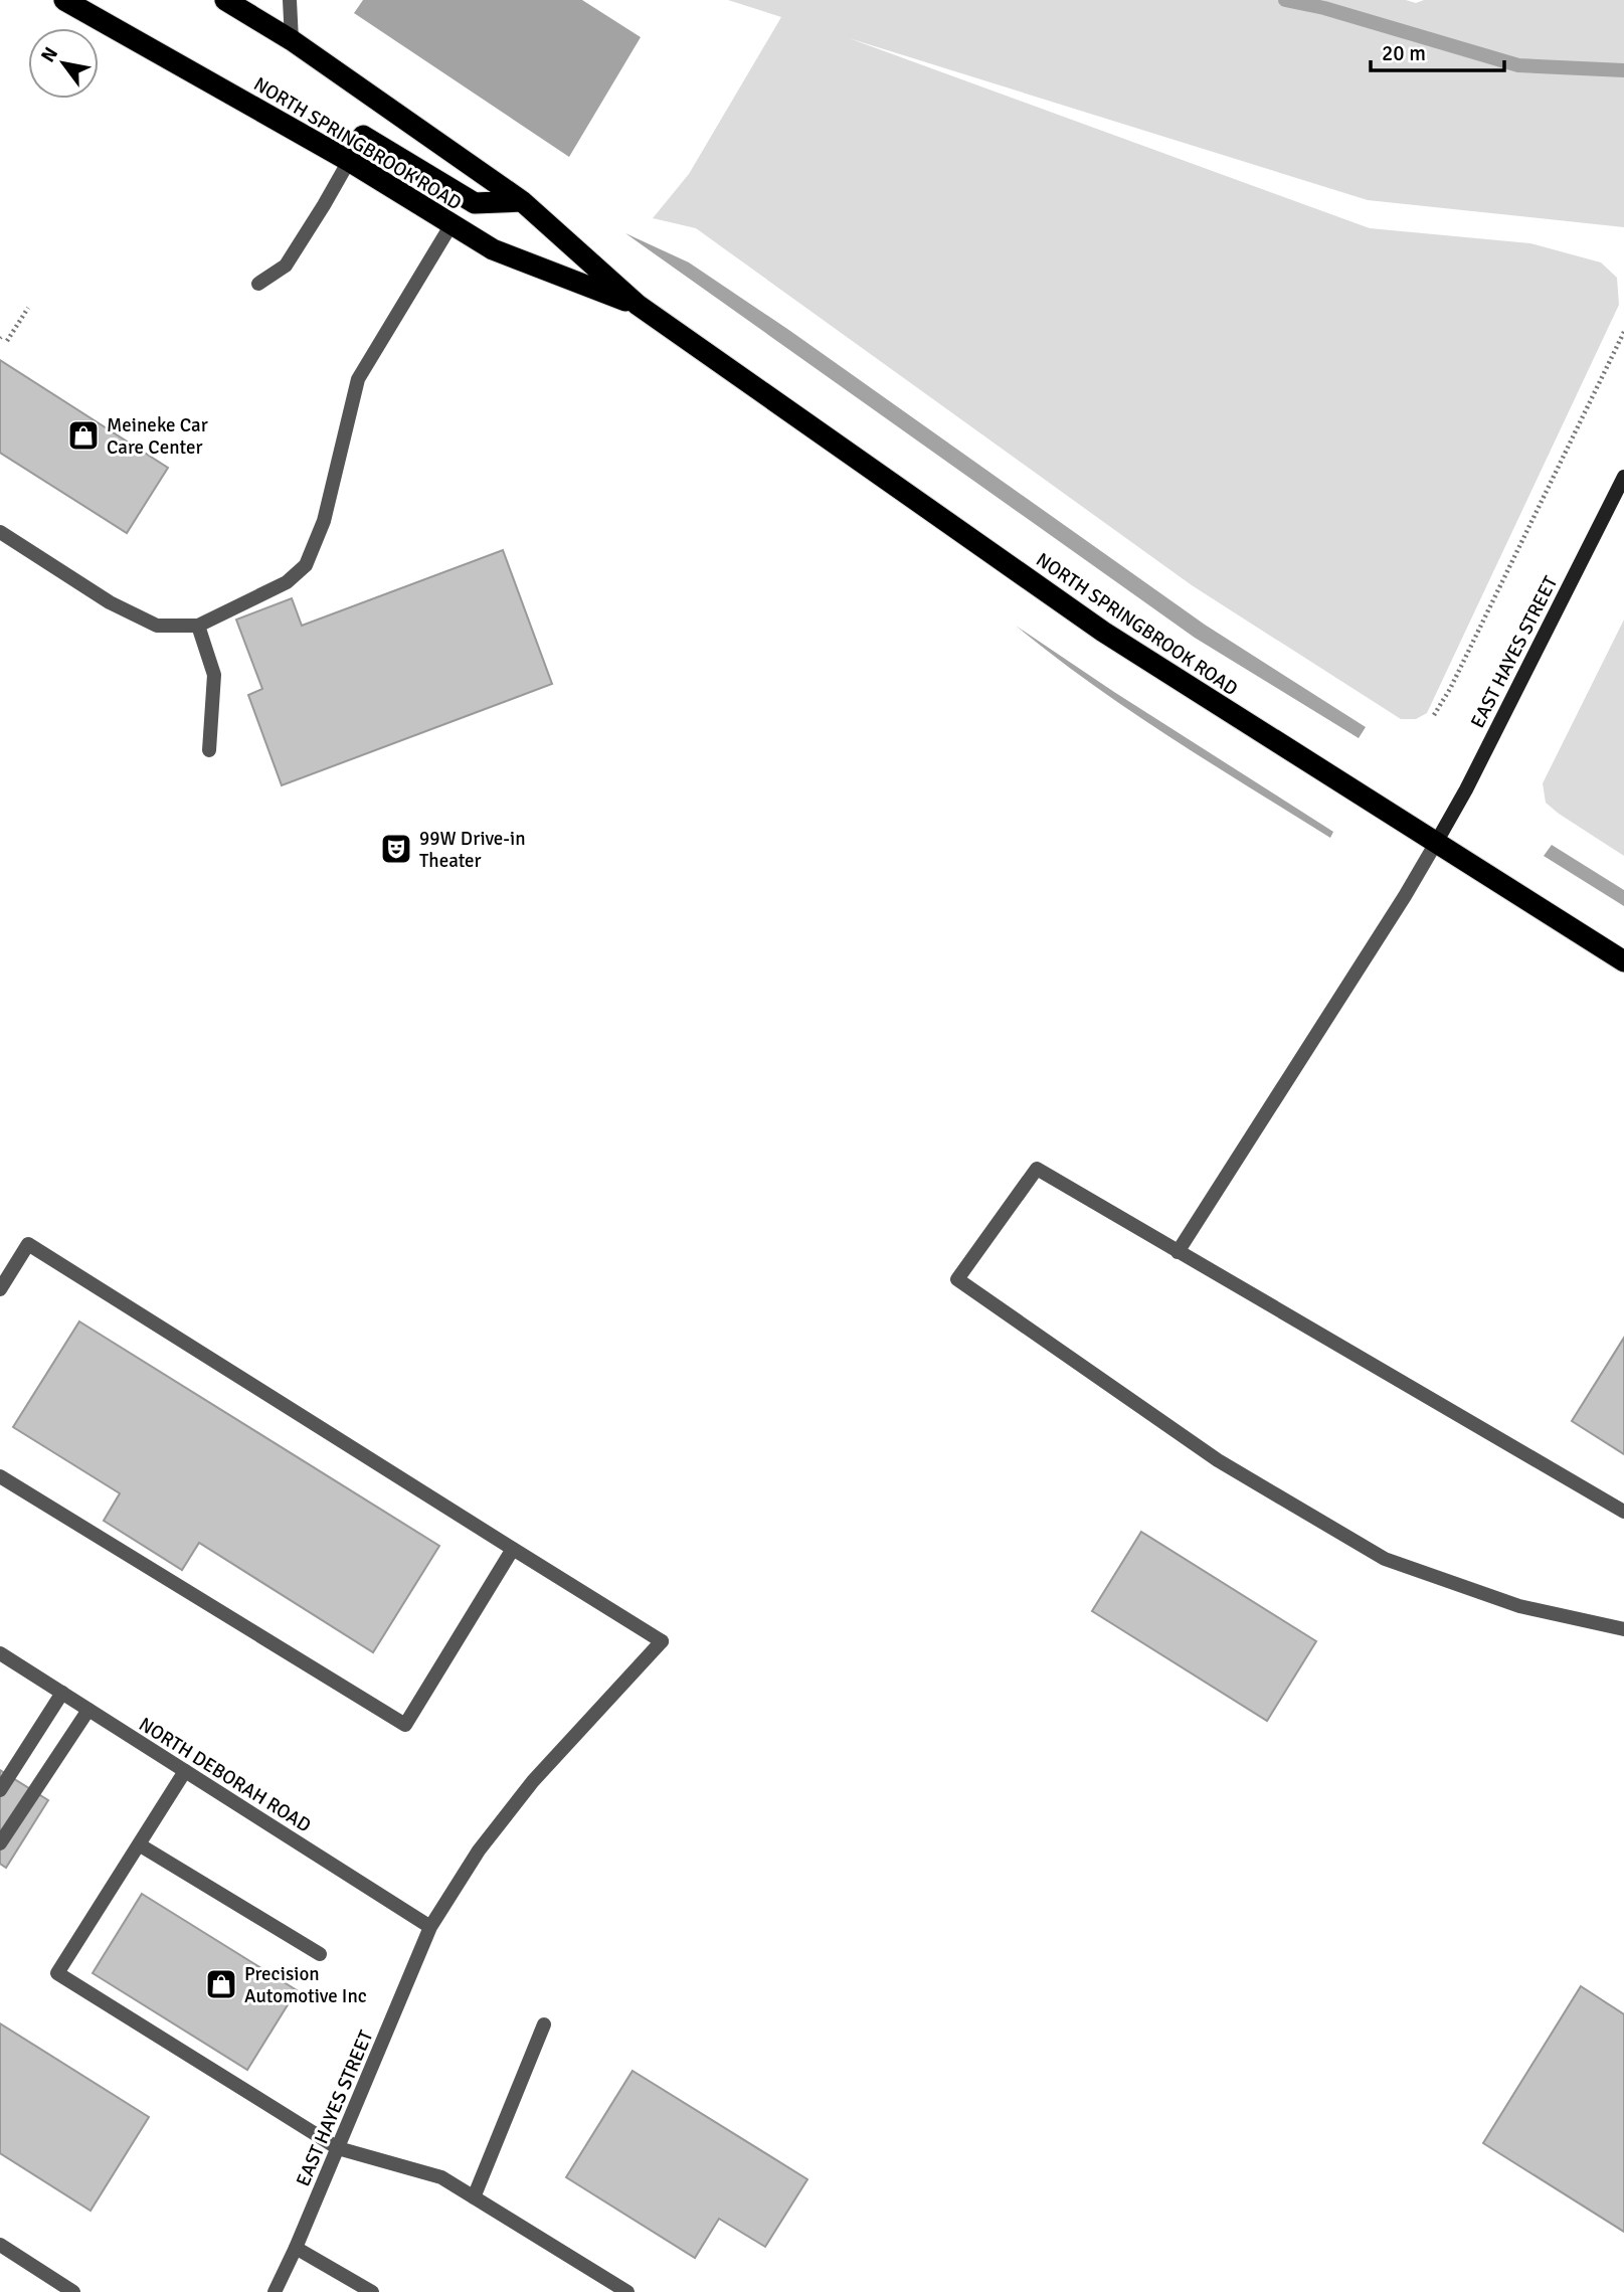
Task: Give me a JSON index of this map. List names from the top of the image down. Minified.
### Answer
{"streets":{"highway":["NORTH SPRINGBROOK ROAD"],"street":["EAST HAYES STREET","NORTH DEBORAH ROAD"]},"crossings":[["NORTH SPRINGBROOK ROAD","EAST HAYES STREET"],["EAST HAYES STREET","NORTH DEBORAH ROAD"]],"places":{"shop":["Meineke Car Care Center","Precision Automotive Inc"],"theatre":["99W Drive-in Theater"]},"scale_bar":"20 m","north":"top left"}
